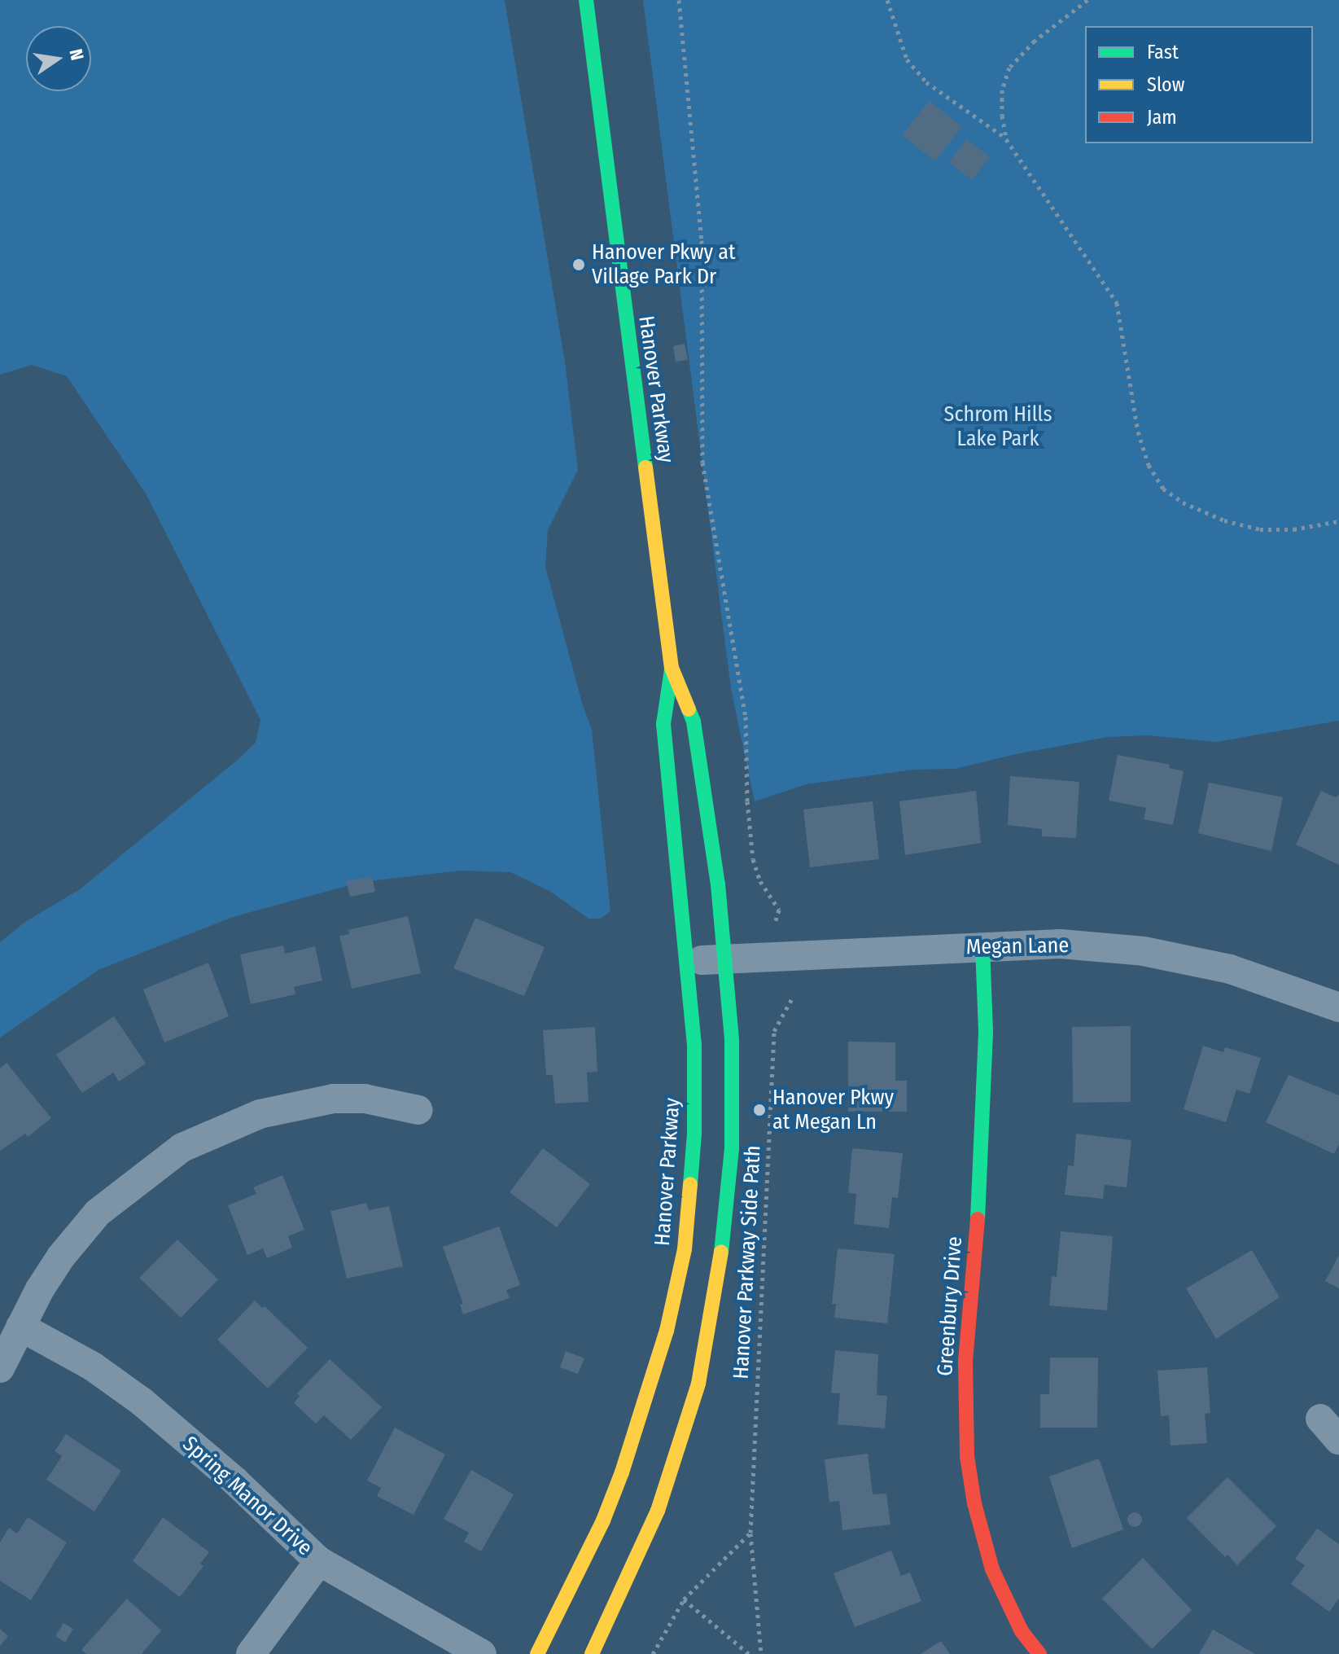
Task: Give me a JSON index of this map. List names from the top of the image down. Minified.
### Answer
{"streets":{"street":["Hanover Parkway","Megan Lane","Greenbury Drive","Spring Manor Drive"],"path":["Hanover Parkway Side Path"]},"crossings":[["Hanover Parkway","Megan Lane"],["Megan Lane","Greenbury Drive"]],"parks":["Schrom Hills Lake Park"],"places":["Hanover Pkwy at Village Park Dr","Hanover Pkwy at Megan Ln"],"legend":["Fast","Slow","Jam"],"north":"right"}
